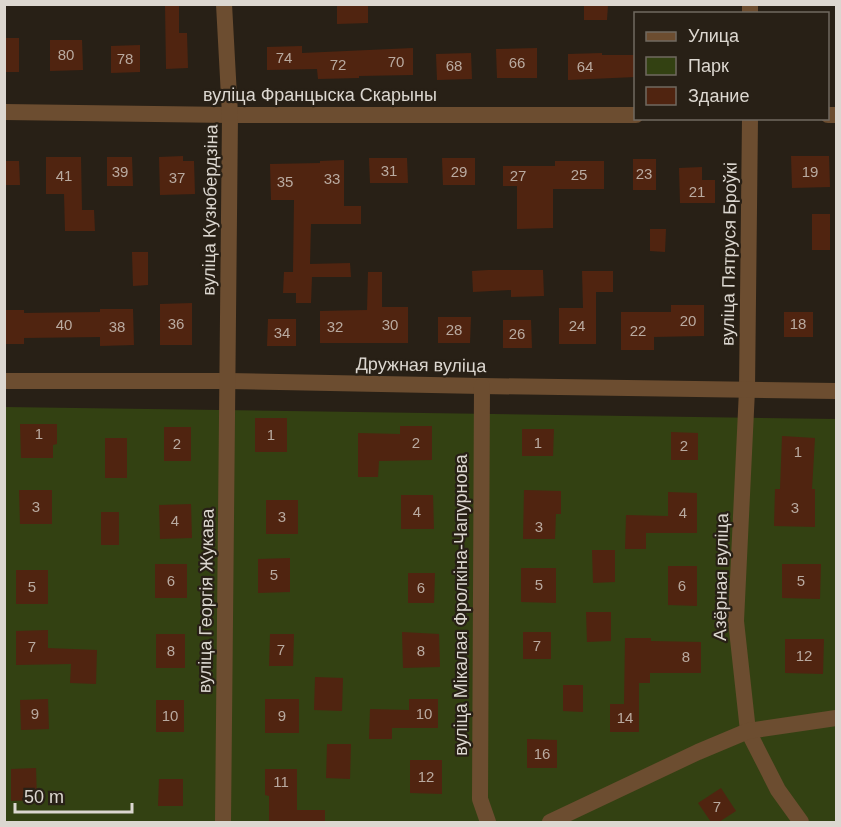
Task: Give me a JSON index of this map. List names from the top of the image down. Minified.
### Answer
{"streets":{"street":["вуліца Францыска Скарыны","вуліца Кузюбердзіна","вуліца Пятруся Броўкі","Дружная вуліца","Азёрная вуліца","вуліца Георгія Жукава","вуліца Мікалая Фролкіна-Чапурнова"]},"crossings":[["вуліца Францыска Скарыны","вуліца Кузюбердзіна"],["вуліца Кузюбердзіна","Дружная вуліца"],["вуліца Кузюбердзіна","вуліца Георгія Жукава"],["вуліца Пятруся Броўкі","Дружная вуліца"],["вуліца Пятруся Броўкі","Азёрная вуліца"],["Дружная вуліца","Азёрная вуліца"],["Дружная вуліца","вуліца Георгія Жукава"],["Дружная вуліца","вуліца Мікалая Фролкіна-Чапурнова"]],"house_numbers":["80","74","78","70","66","72","68","64","31","39","29","19","23","25","41","27","37","33","35","21","20","36","18","40","30","24","38","32","28","22","34","26","1","1","2","1","2","2","1","3","3","4","4","3","4","3","5","6","5","5","6","5","6","7","7","7","8","8","12","8","9","10","10","9","14","16","12","11","7"],"legend":["Улица","Парк","Здание"],"scale_bar":"50 m"}
